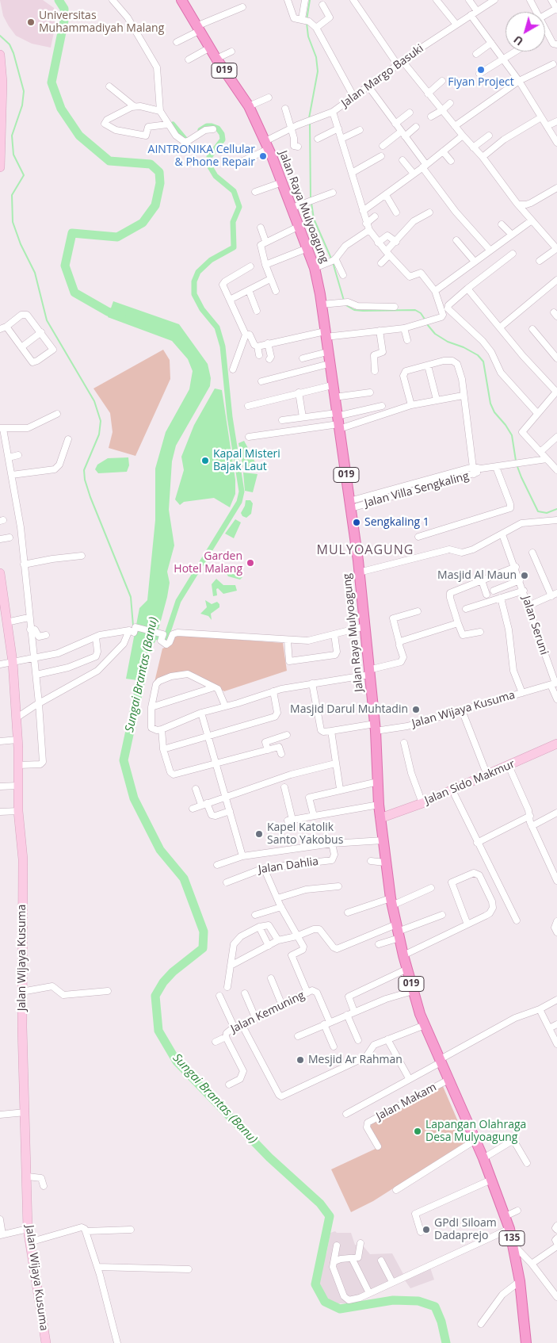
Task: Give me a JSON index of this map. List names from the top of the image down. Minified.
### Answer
{"streets":{"main road":["019","Jalan Raya Mulyoagung","Jalan Wijaya Kusuma","Jalan Sido Makmur","135"],"street":["Jalan Margo Basuki","Jalan Villa Sengkaling","Jalan Seruni","Jalan Dahlia","Jalan Kemuning","Jalan Makam"]},"crossings":[["Jalan Margo Basuki","Jalan Raya Mulyoagung"],["Jalan Raya Mulyoagung","Jalan Villa Sengkaling"],["Jalan Raya Mulyoagung","Jalan Wijaya Kusuma"],["Jalan Raya Mulyoagung","Jalan Sido Makmur"],["Jalan Raya Mulyoagung","Jalan Makam"],["Jalan Raya Mulyoagung","135"],["Jalan Seruni","Jalan Wijaya Kusuma"]],"districts":["MULYOAGUNG"],"water":["Sungai Brantas (Banu)"],"places":["Universitas Muhammadiyah Malang","Fiyan Project","AINTRONIKA Cellular & Phone Repair","Kapal Misteri Bajak Laut","Sengkaling 1","Garden Hotel Malang","Masjid Al Maun","Masjid Darul Muhtadin","Kapel Katolik Santo Yakobus","Mesjid Ar Rahman","Lapangan Olahraga Desa Mulyoagung","GPdI Siloam Dadaprejo"],"north":"bottom left"}
